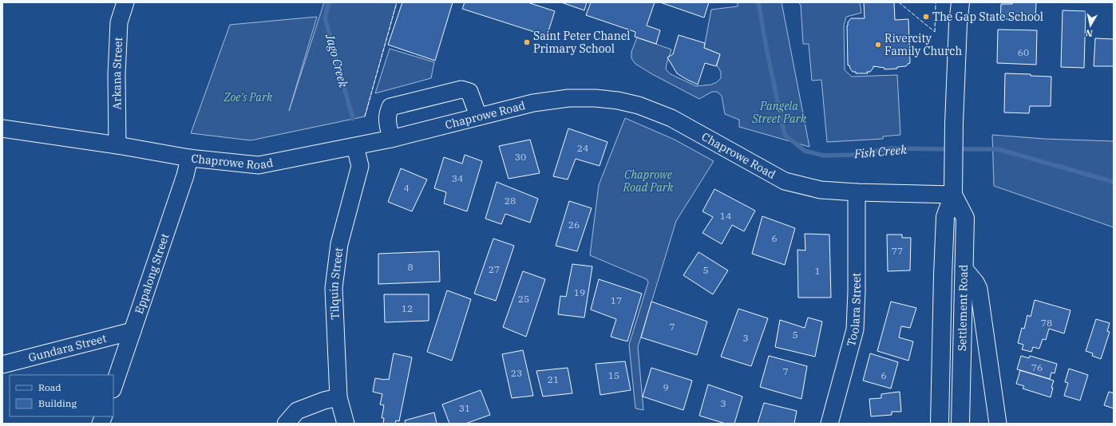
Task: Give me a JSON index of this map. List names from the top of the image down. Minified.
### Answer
{"streets":{"main road":["Settlement Road"],"street":["Arkana Street","Chaprowe Road","Eppalong Street","Tilquin Street","Toolara Street","Gundara Street"]},"crossings":[["Arkana Street","Chaprowe Road"],["Chaprowe Road","Eppalong Street"],["Chaprowe Road","Tilquin Street"],["Chaprowe Road","Settlement Road"],["Chaprowe Road","Toolara Street"],["Eppalong Street","Gundara Street"]],"water":["Jago Creek","Fish Creek"],"parks":["Zoe's Park","Pangela Street Park","Chaprowe Road Park"],"places":["The Gap State School","Saint Peter Chanel Primary School","Rivercity Family Church"],"house_numbers":["60","24","30","34","4","28","14","26","6","77","8","27","5","1","19","25","17","12","78","7","5","3","76","7","23","15","6","21","9","3","31"],"legend":["Road","Building"],"north":"bottom"}
